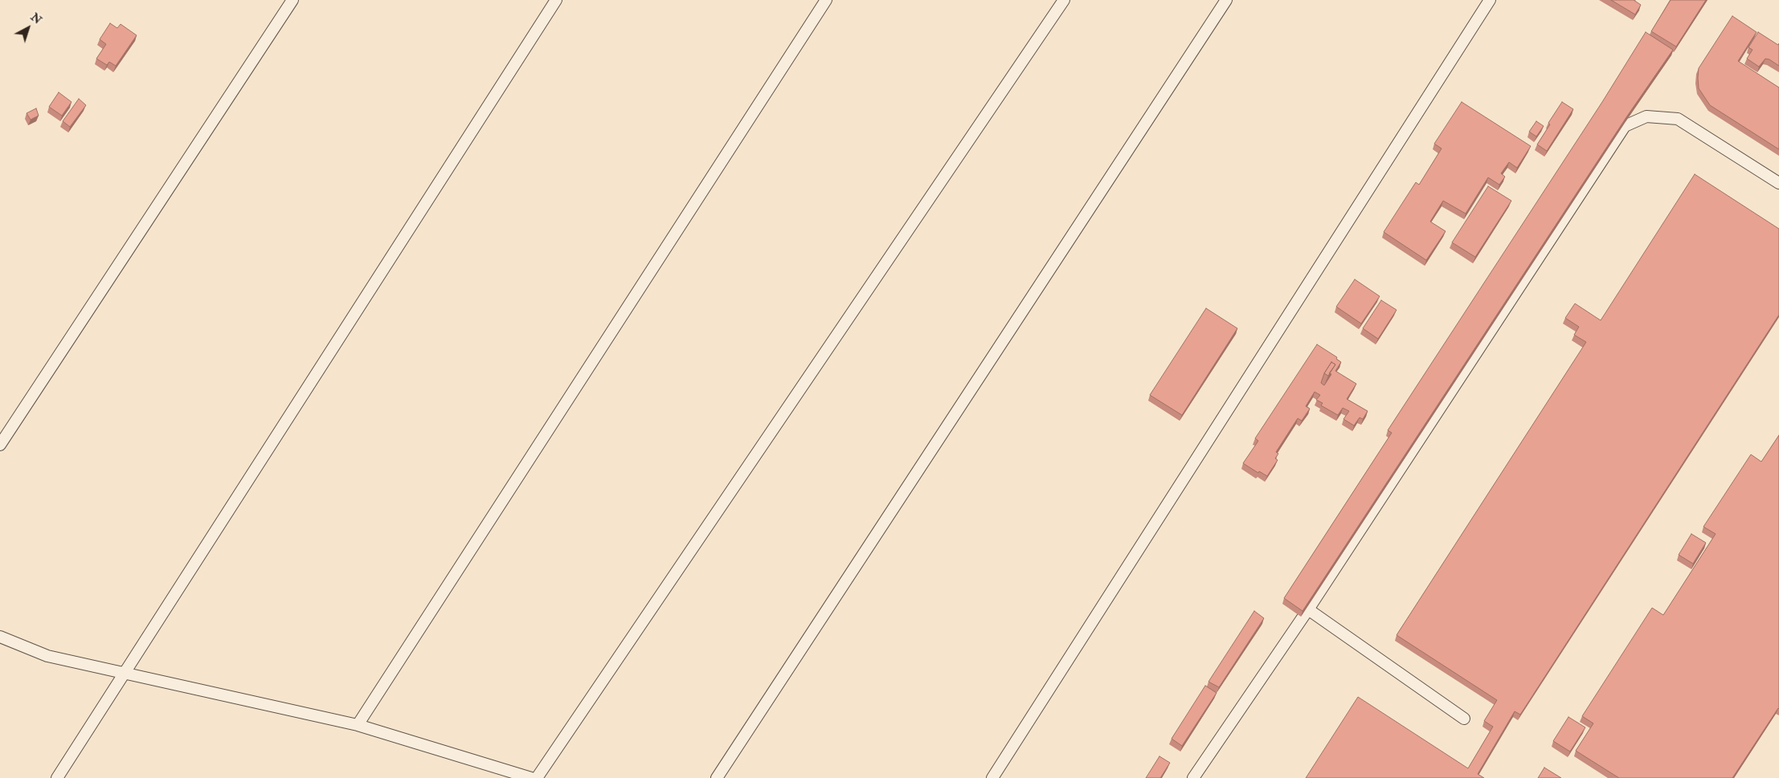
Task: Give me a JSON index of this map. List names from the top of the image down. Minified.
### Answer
{"north":"top right"}
